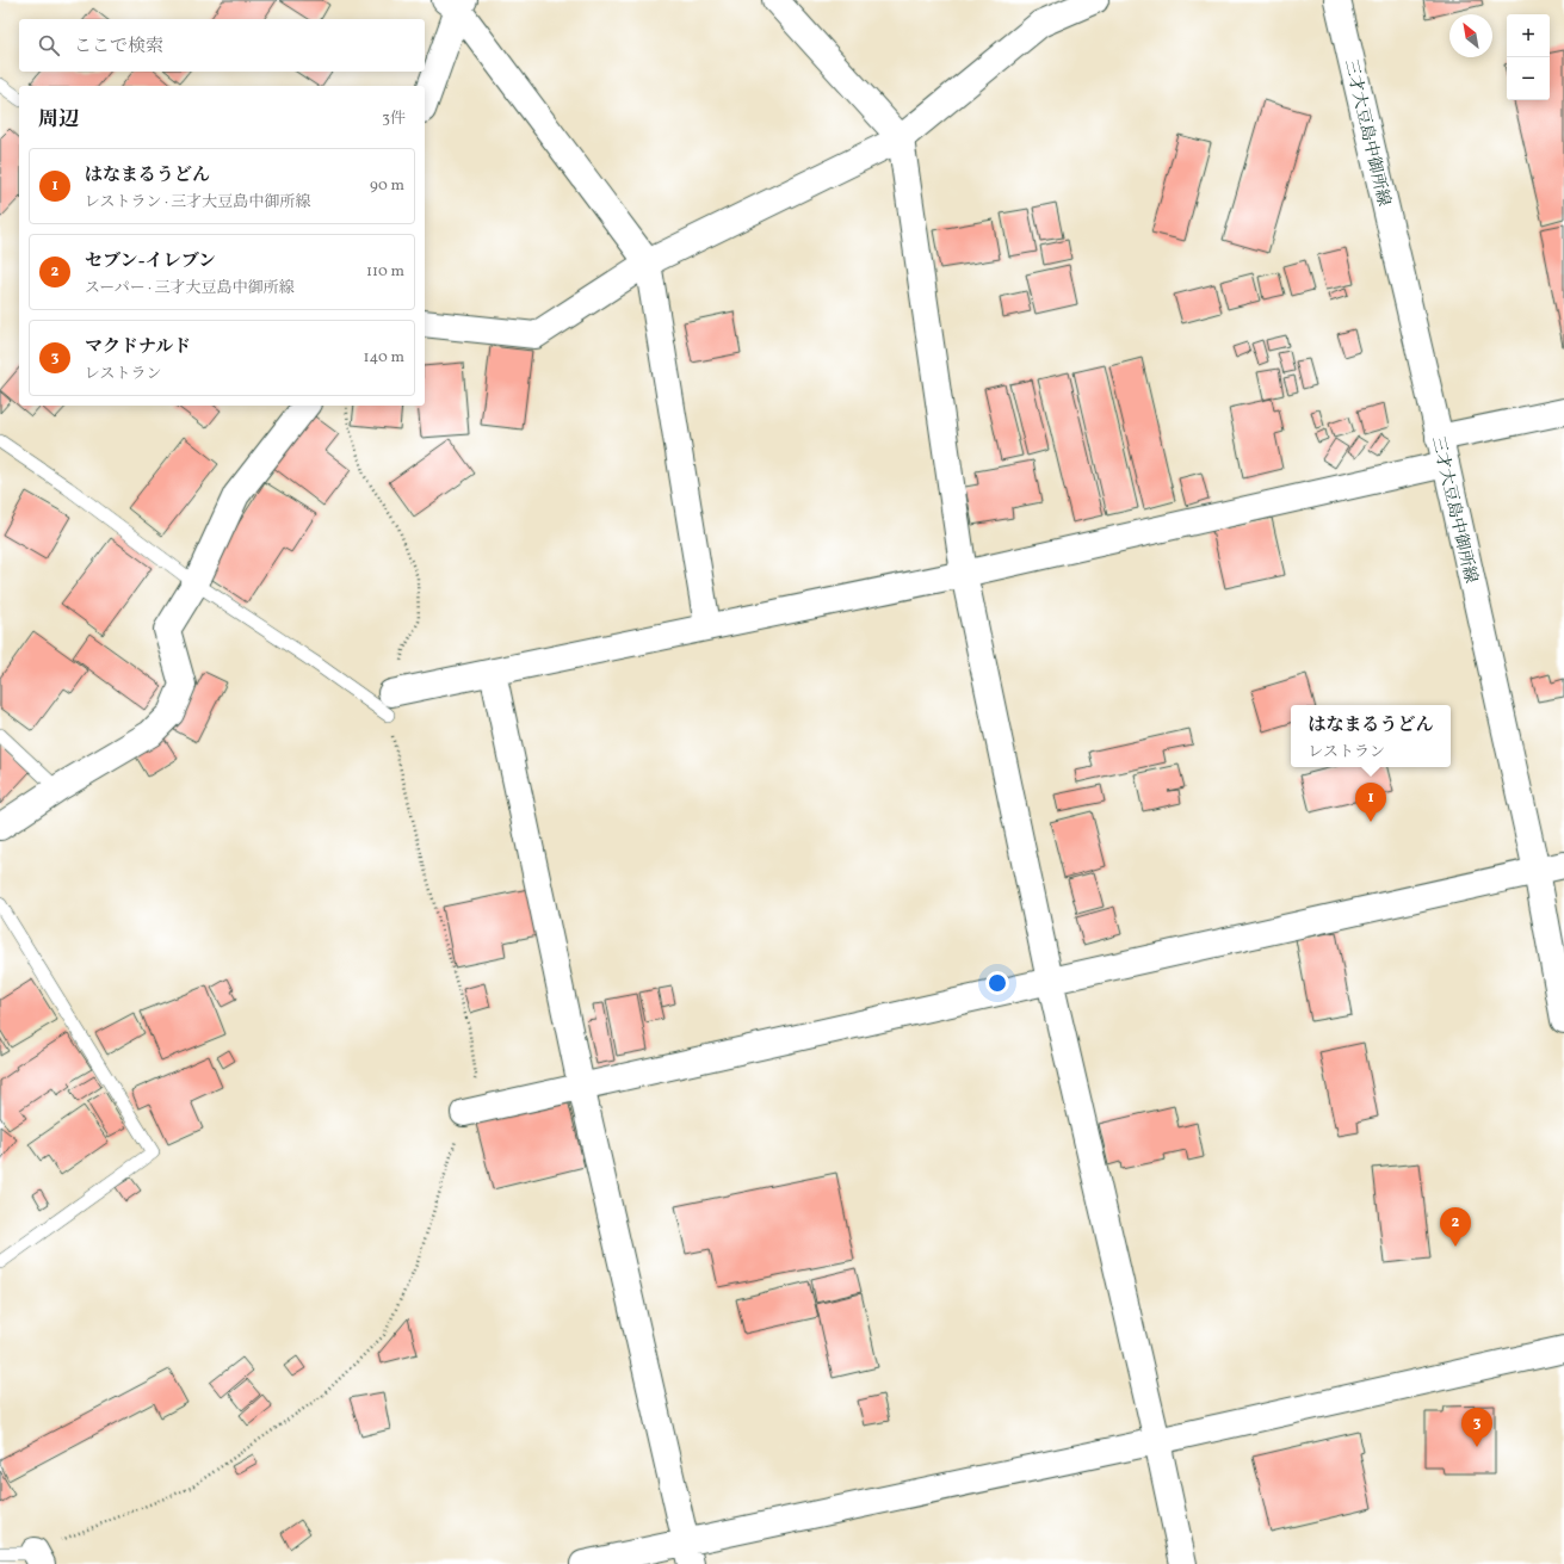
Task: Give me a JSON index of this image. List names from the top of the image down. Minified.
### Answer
{"streets":{"street":["三才大豆島中御所線"]},"north":"top left","page":{"map_buttons":["+","−"],"search":"ここで検索","heading":["周辺","3件"],"list":[{"mark":"1","name":"はなまるうどん","note":"レストラン · 三才大豆島中御所線","value":"90 m"},{"mark":"2","name":"セブン-イレブン","note":"スーパー · 三才大豆島中御所線","value":"110 m"},{"mark":"3","name":"マクドナルド","note":"レストラン","value":"140 m"}],"popup":["はなまるうどん","レストラン"],"pins":["1","2","3"]}}
